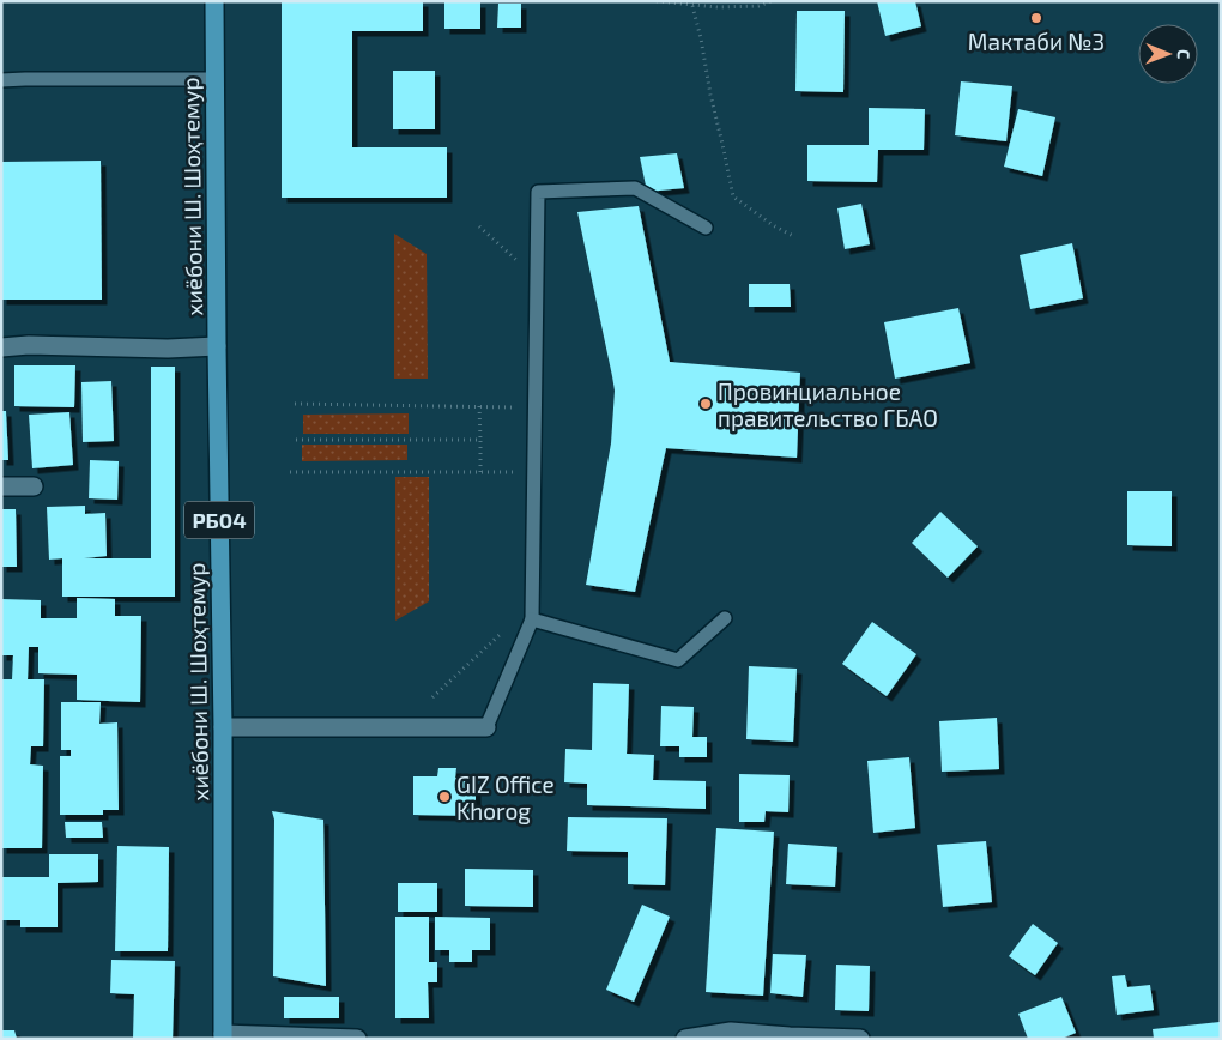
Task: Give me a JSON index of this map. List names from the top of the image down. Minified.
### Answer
{"streets":{"main road":["хиёбони Ш. Шоҳтемур","РБ04"]},"places":["Мактаби №3","Провинциальное правительство ГБАО","GIZ Office Khorog"],"north":"right"}
